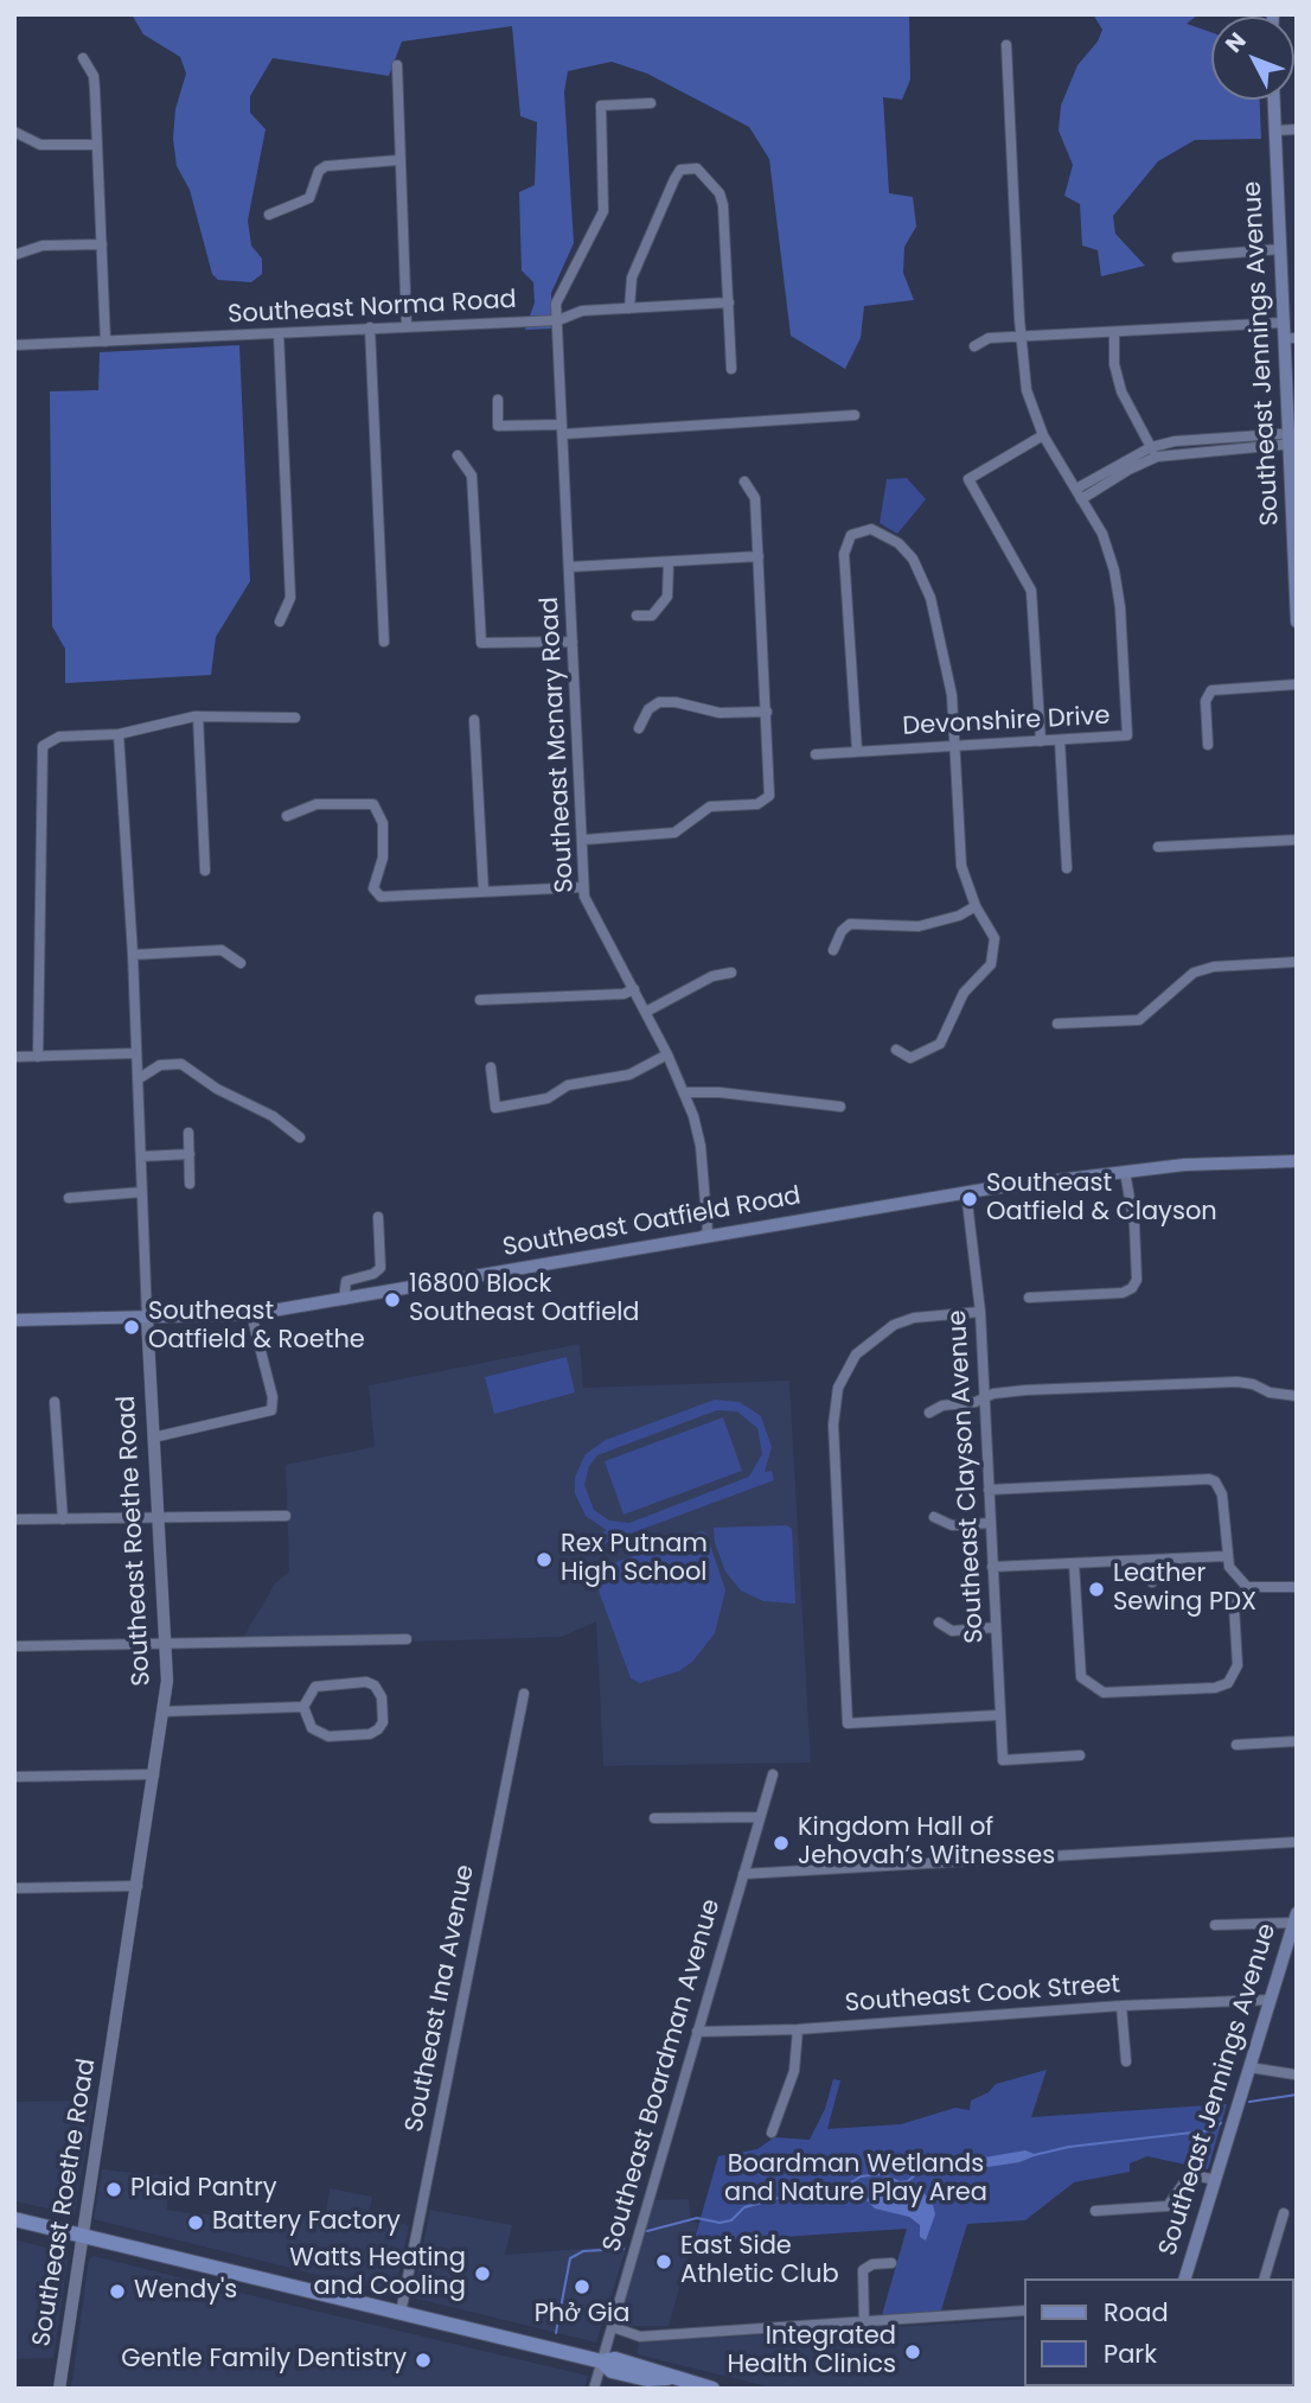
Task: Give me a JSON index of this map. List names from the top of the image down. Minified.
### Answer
{"streets":{"main road":["Southeast Jennings Avenue","Southeast Oatfield Road"],"street":["Southeast Norma Road","Devonshire Drive","Southeast Mcnary Road","Southeast Clayson Avenue","Southeast Roethe Road","Southeast Cook Street","Southeast Ina Avenue","Southeast Boardman Avenue"]},"crossings":[["Southeast Norma Road","Southeast Mcnary Road"],["Southeast Jennings Avenue","Southeast Cook Street"],["Southeast Mcnary Road","Southeast Oatfield Road"],["Southeast Oatfield Road","Southeast Clayson Avenue"],["Southeast Oatfield Road","Southeast Roethe Road"],["Southeast Cook Street","Southeast Boardman Avenue"]],"parks":["Boardman Wetlands and Nature Play Area"],"places":["Southeast Oatfield & Clayson","16800 Block Southeast Oatfield","Southeast Oatfield & Roethe","Rex Putnam High School","Leather Sewing PDX","Kingdom Hall of Jehovah’s Witnesses","Plaid Pantry","Battery Factory","East Side Athletic Club","Watts Heating and Cooling","Phở Gia","Wendy's","Integrated Health Clinics","Gentle Family Dentistry"],"legend":["Road","Park"],"north":"top left"}
